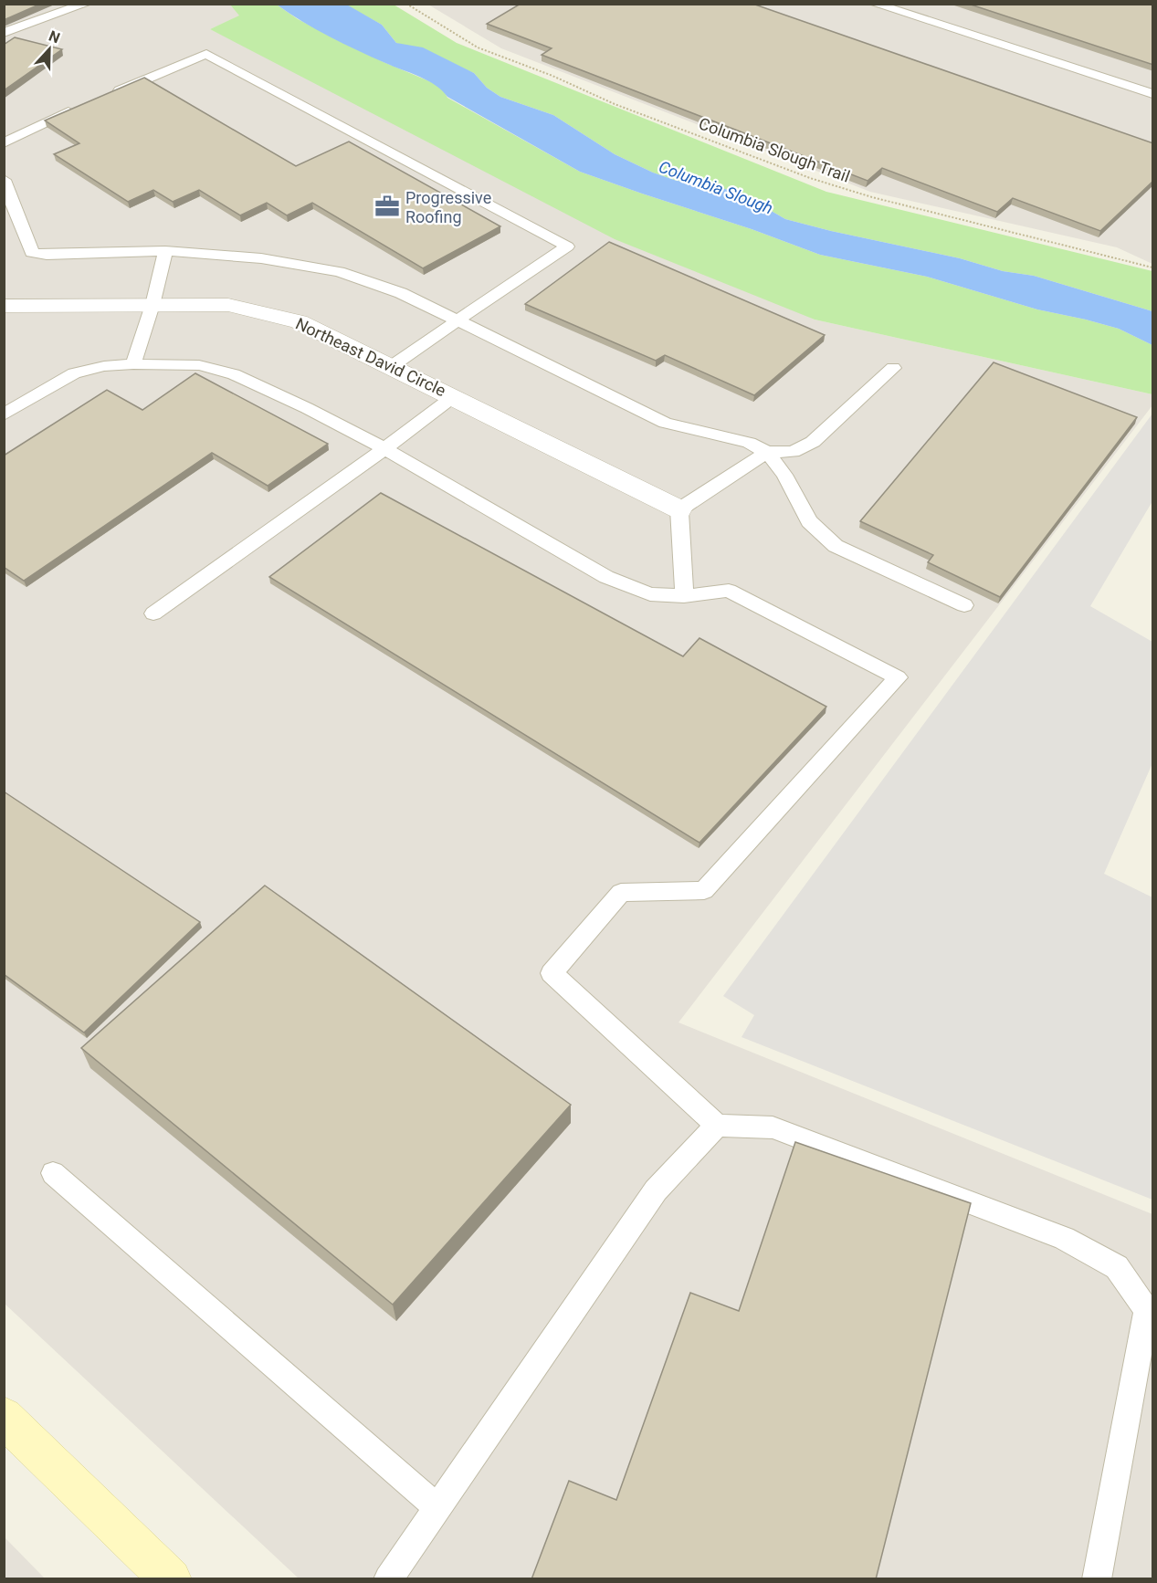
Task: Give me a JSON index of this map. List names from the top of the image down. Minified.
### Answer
{"streets":{"street":["Northeast David Circle"],"path":["Columbia Slough Trail"]},"water":["Columbia Slough"],"places":{"office":["Progressive Roofing"]},"north":"top"}
